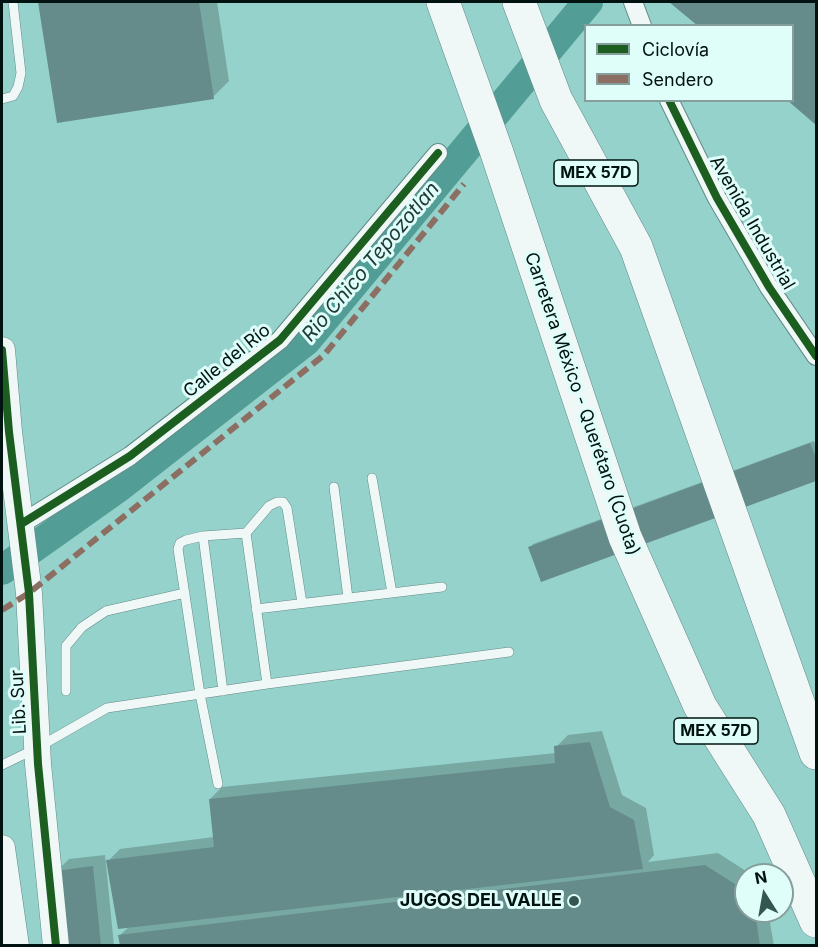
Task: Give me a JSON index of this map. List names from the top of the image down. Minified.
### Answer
{"streets":{"highway":["MEX 57D","Carretera México - Querétaro (Cuota)"],"street":["Avenida Industrial","Calle del Río","Lib. Sur"]},"crossings":[["Calle del Río","Lib. Sur"]],"water":["Rio Chico Tepozotlan"],"places":["JUGOS DEL VALLE"],"legend":["Ciclovía","Sendero"],"north":"top"}
